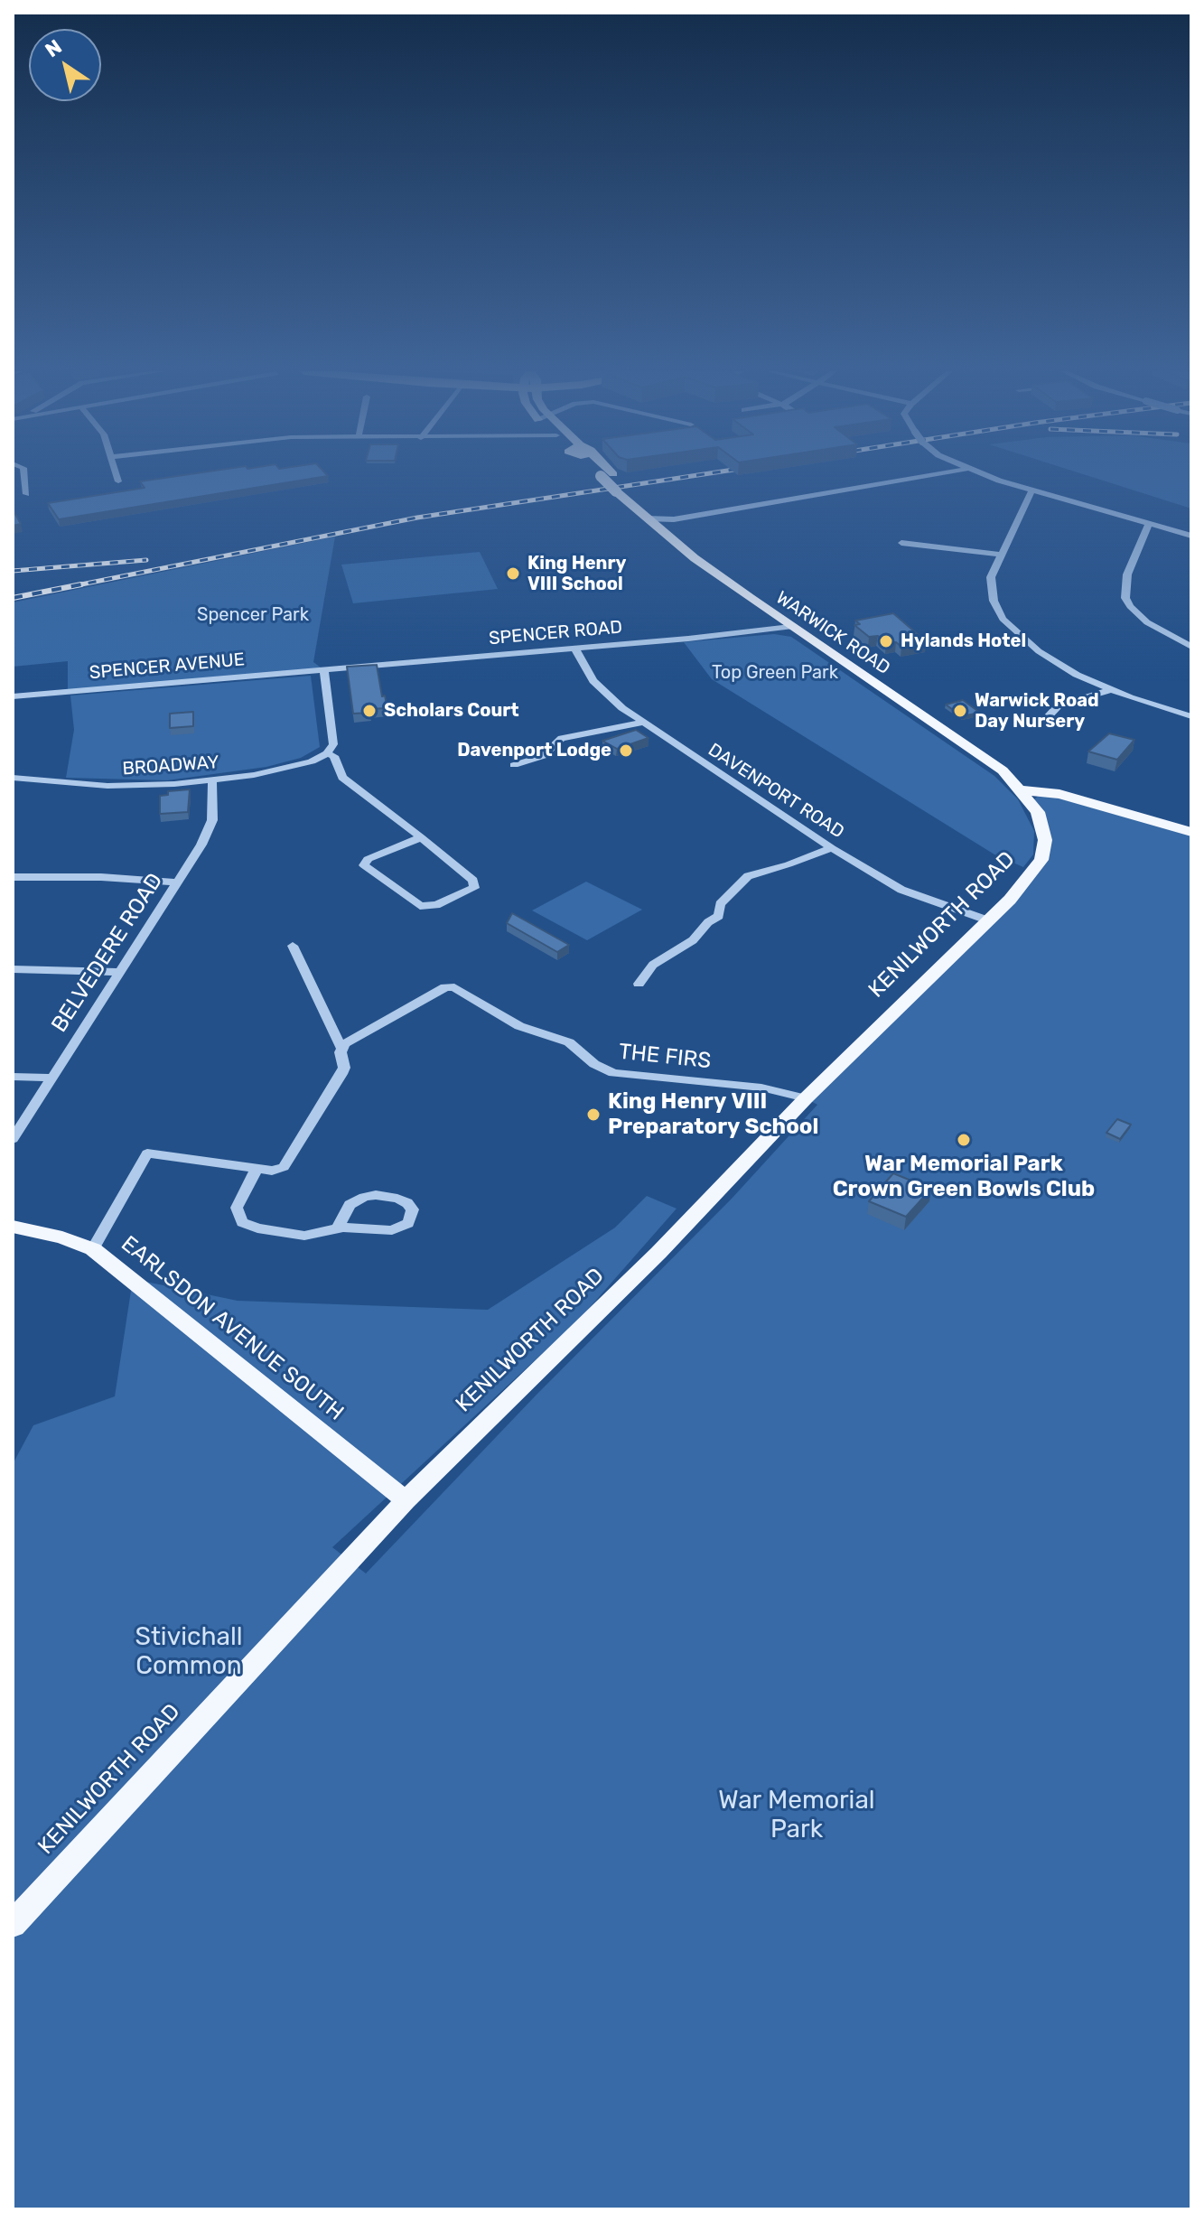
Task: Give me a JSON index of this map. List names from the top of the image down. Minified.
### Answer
{"streets":{"main road":["WARWICK ROAD","KENILWORTH ROAD","EARLSDON AVENUE SOUTH"],"street":["SPENCER ROAD","SPENCER AVENUE","BROADWAY","DAVENPORT ROAD","BELVEDERE ROAD","THE FIRS"]},"crossings":[["SPENCER ROAD","WARWICK ROAD"],["SPENCER ROAD","SPENCER AVENUE"],["SPENCER ROAD","DAVENPORT ROAD"],["WARWICK ROAD","KENILWORTH ROAD"],["BROADWAY","BELVEDERE ROAD"],["DAVENPORT ROAD","KENILWORTH ROAD"],["KENILWORTH ROAD","THE FIRS"],["KENILWORTH ROAD","EARLSDON AVENUE SOUTH"]],"parks":["Spencer Park","Top Green Park","Stivichall Common","War Memorial Park"],"places":["King Henry VIII School","Hylands Hotel","Scholars Court","Warwick Road Day Nursery","Davenport Lodge","King Henry VIII Preparatory School","War Memorial Park Crown Green Bowls Club"],"north":"top left"}
